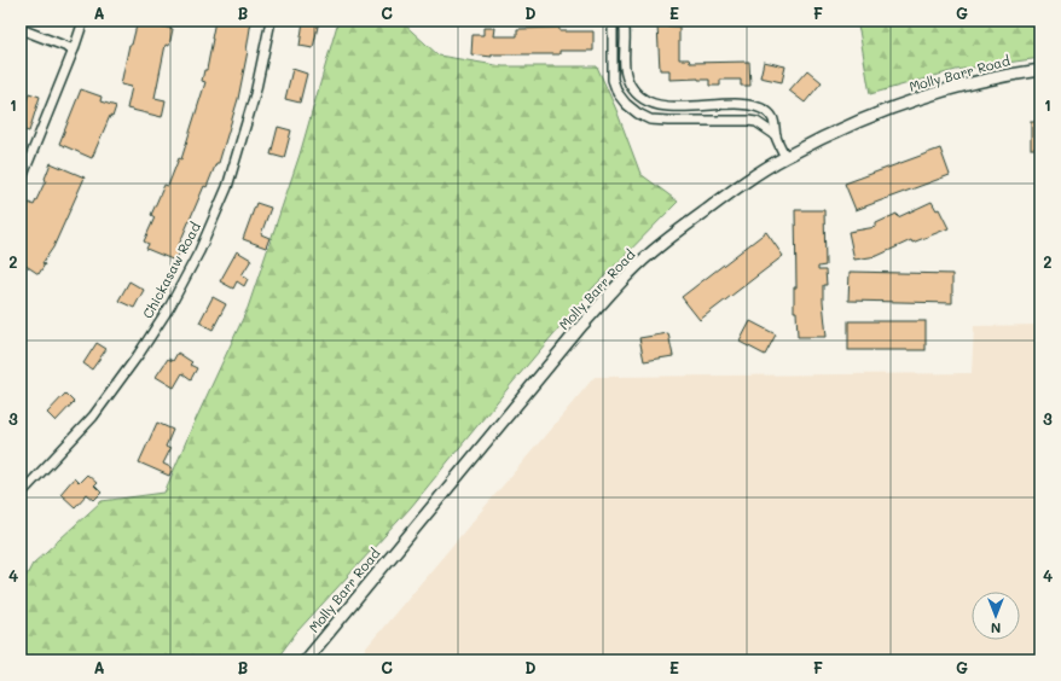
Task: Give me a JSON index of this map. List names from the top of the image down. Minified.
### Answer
{"streets":{"main road":["Molly Barr Road"],"street":["Chickasaw Road"]},"north":"bottom","grid":{"columns":["A","B","C","D","E","F","G"],"rows":["1","2","3","4"]}}
